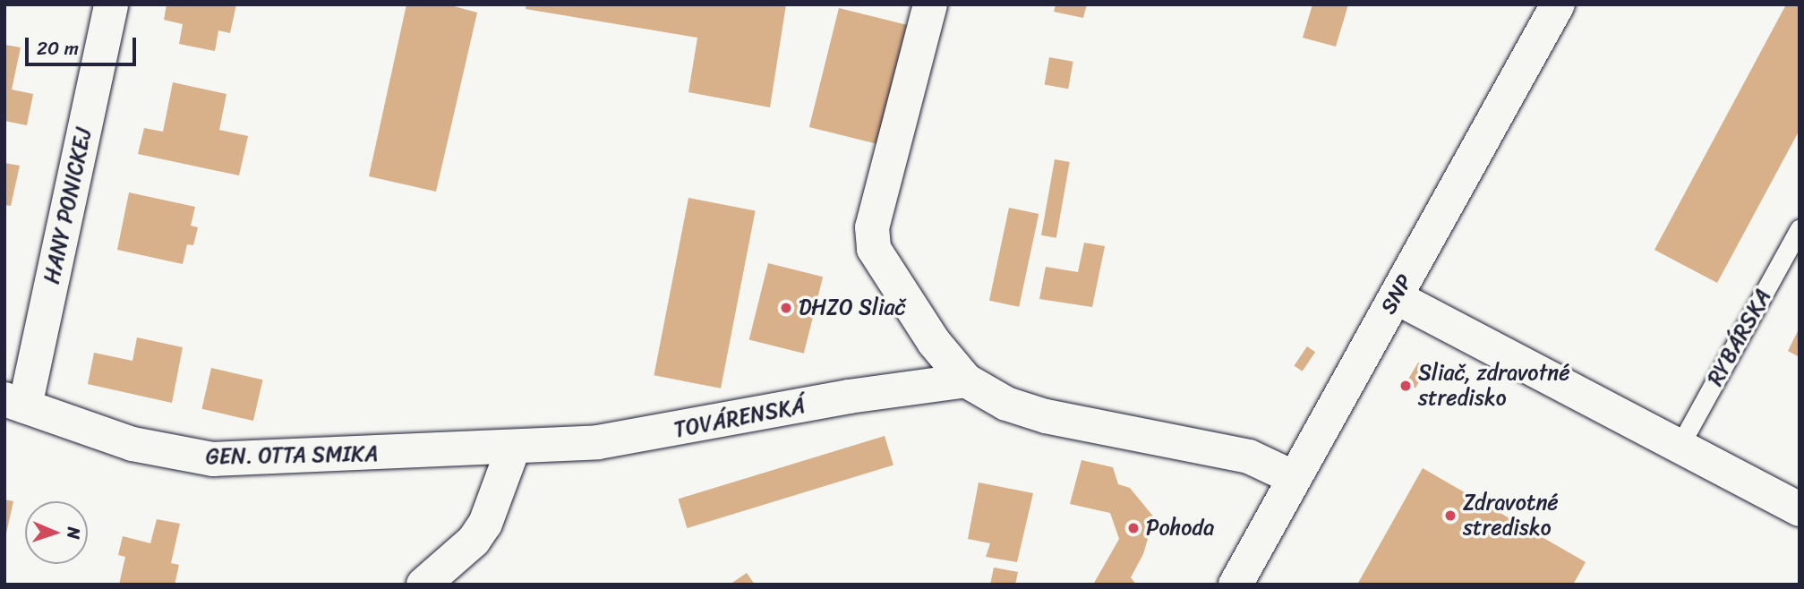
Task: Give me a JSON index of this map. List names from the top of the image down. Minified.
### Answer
{"streets":{"street":["HANY PONICKEJ","SNP","TOVÁRENSKÁ","GEN. OTTA SMIKA"],"lane":["RYBÁRSKA"]},"crossings":[["HANY PONICKEJ","GEN. OTTA SMIKA"],["TOVÁRENSKÁ","GEN. OTTA SMIKA"]],"places":["DHZO Sliač","Sliač, zdravotné stredisko","Zdravotné stredisko","Pohoda"],"scale_bar":"20 m","north":"right"}
